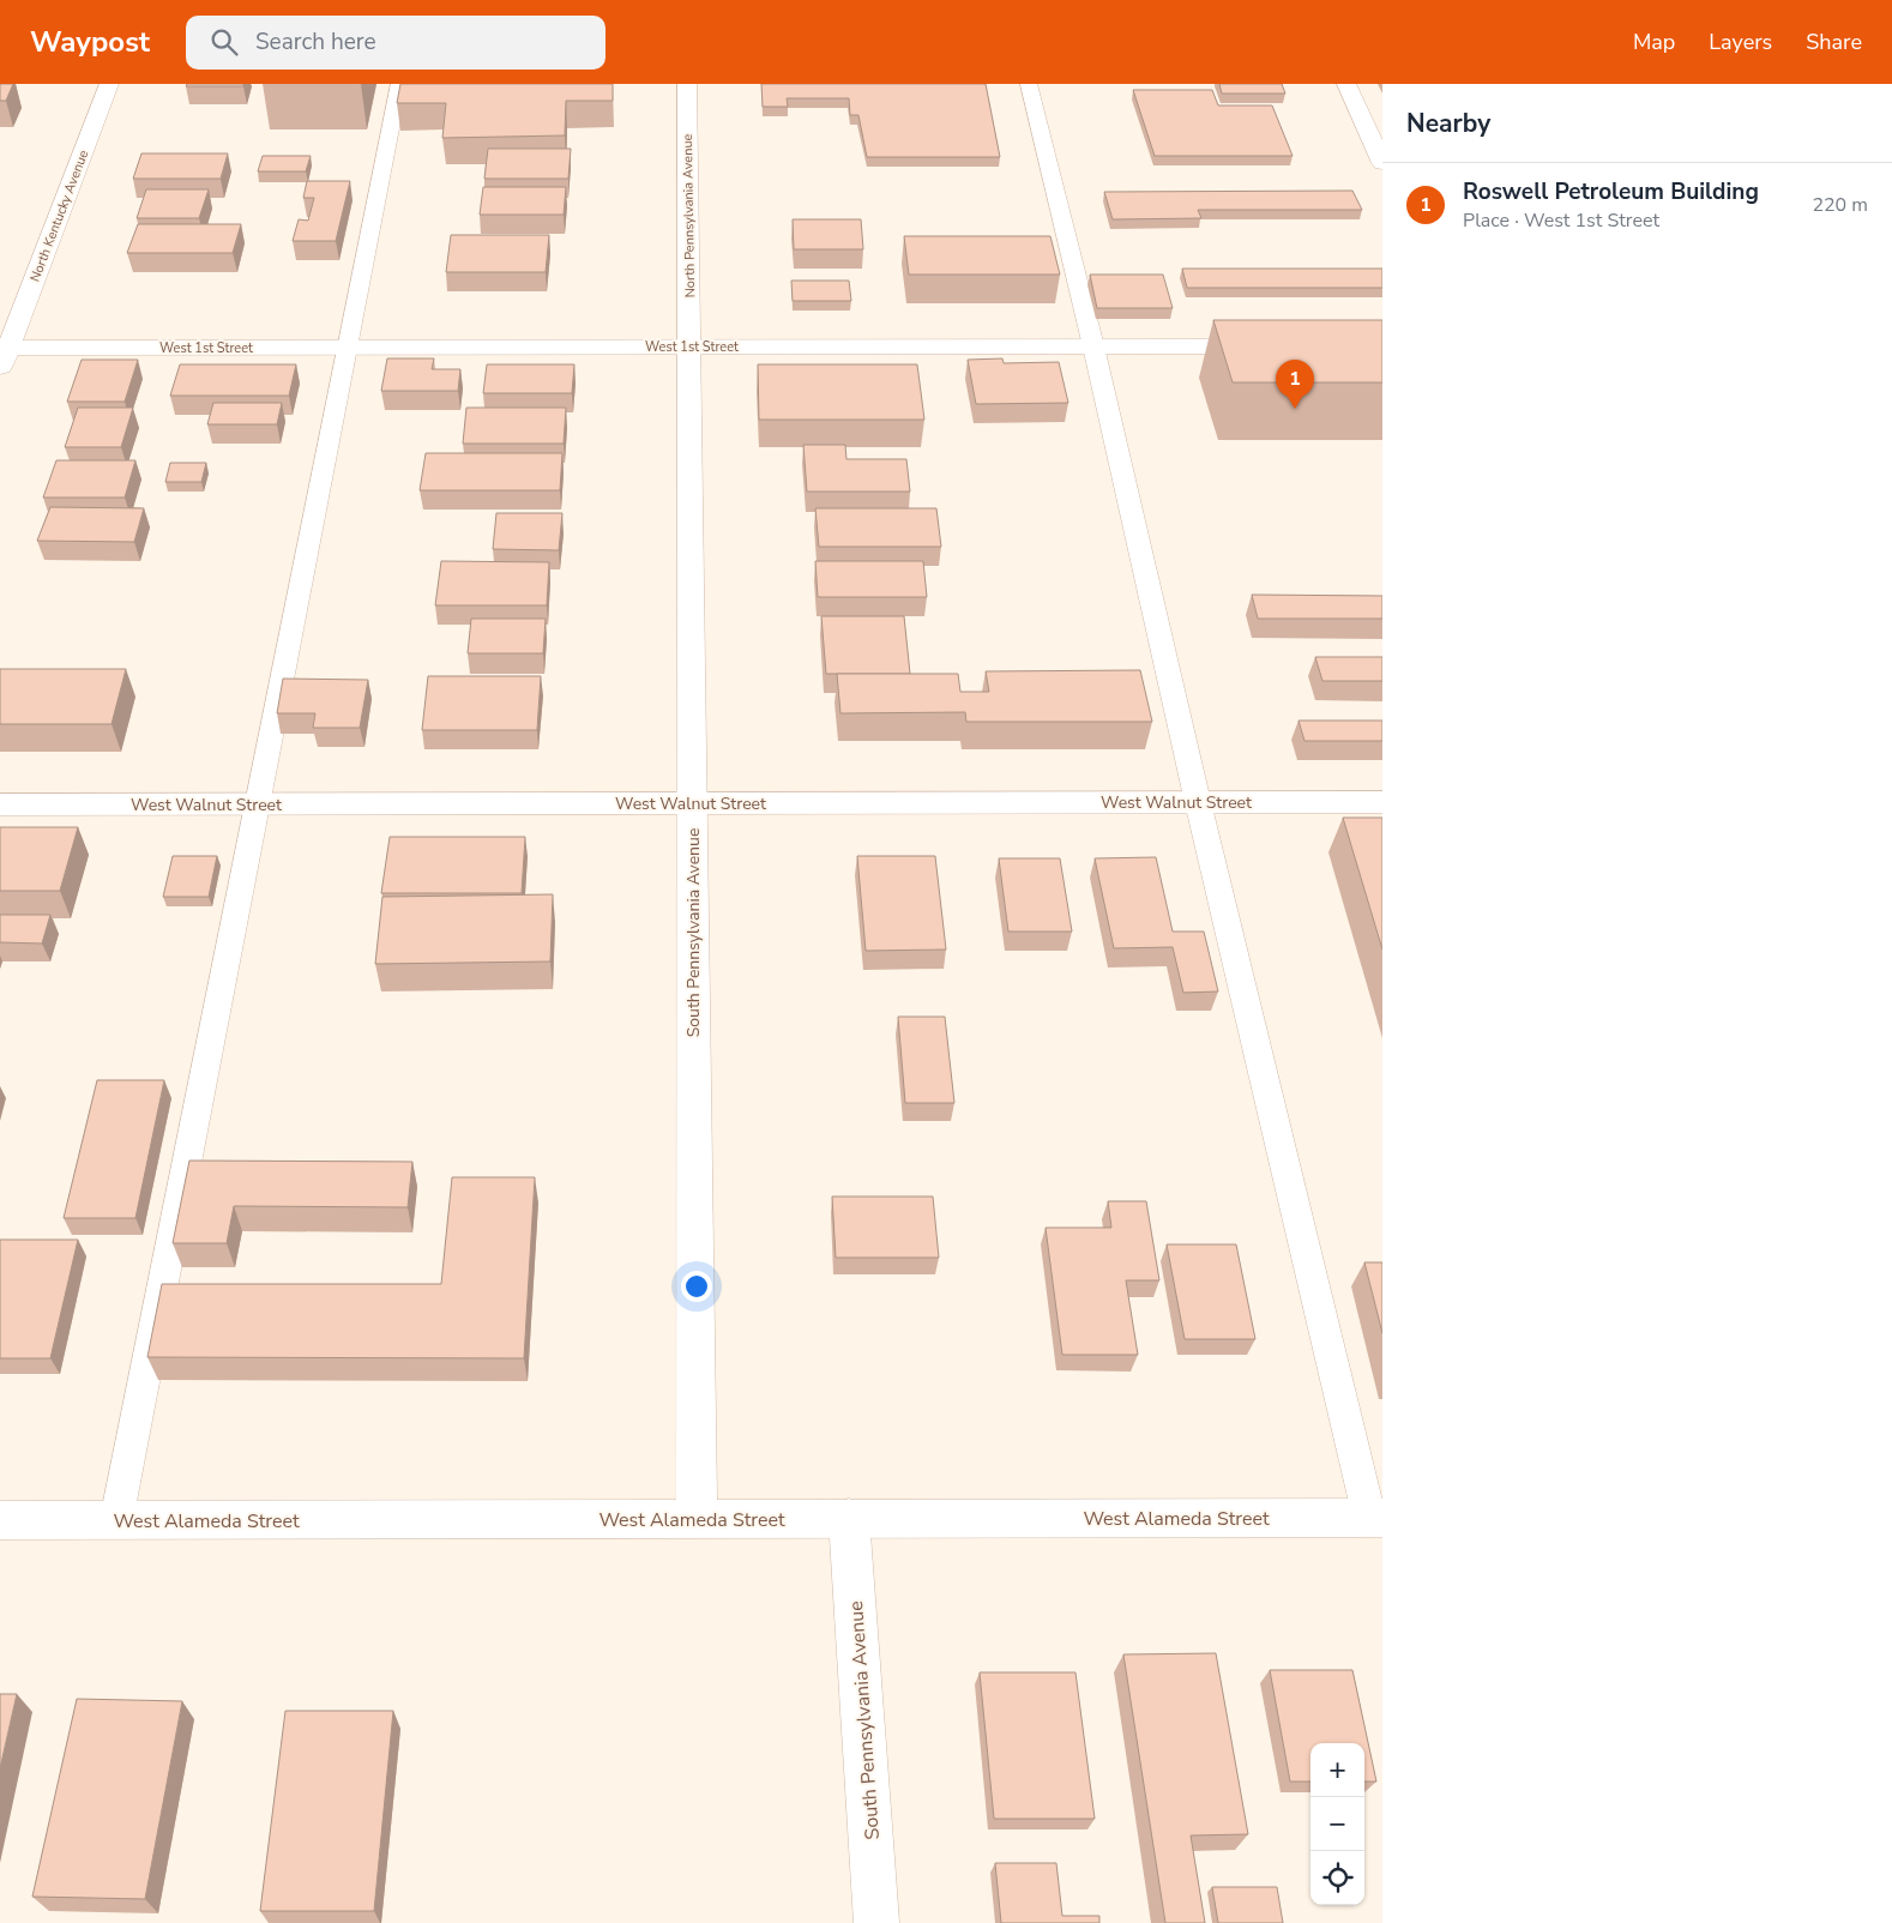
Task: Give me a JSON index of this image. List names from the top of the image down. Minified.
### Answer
{"streets":{"street":["North Kentucky Avenue","North Pennsylvania Avenue","West 1st Street","West Walnut Street","South Pennsylvania Avenue","West Alameda Street"]},"crossings":[["North Kentucky Avenue","West 1st Street"],["North Pennsylvania Avenue","West 1st Street"],["North Pennsylvania Avenue","South Pennsylvania Avenue"],["West 1st Street","South Pennsylvania Avenue"],["West Walnut Street","South Pennsylvania Avenue"],["South Pennsylvania Avenue","West Alameda Street"]],"page":{"header":"Waypost","search":"Search here","nav":["Map","Layers","Share"],"heading":"Nearby","list":[{"mark":"1","name":"Roswell Petroleum Building","note":"Place · West 1st Street","value":"220 m"}],"pins":"1","map_buttons":["+","−"]}}
